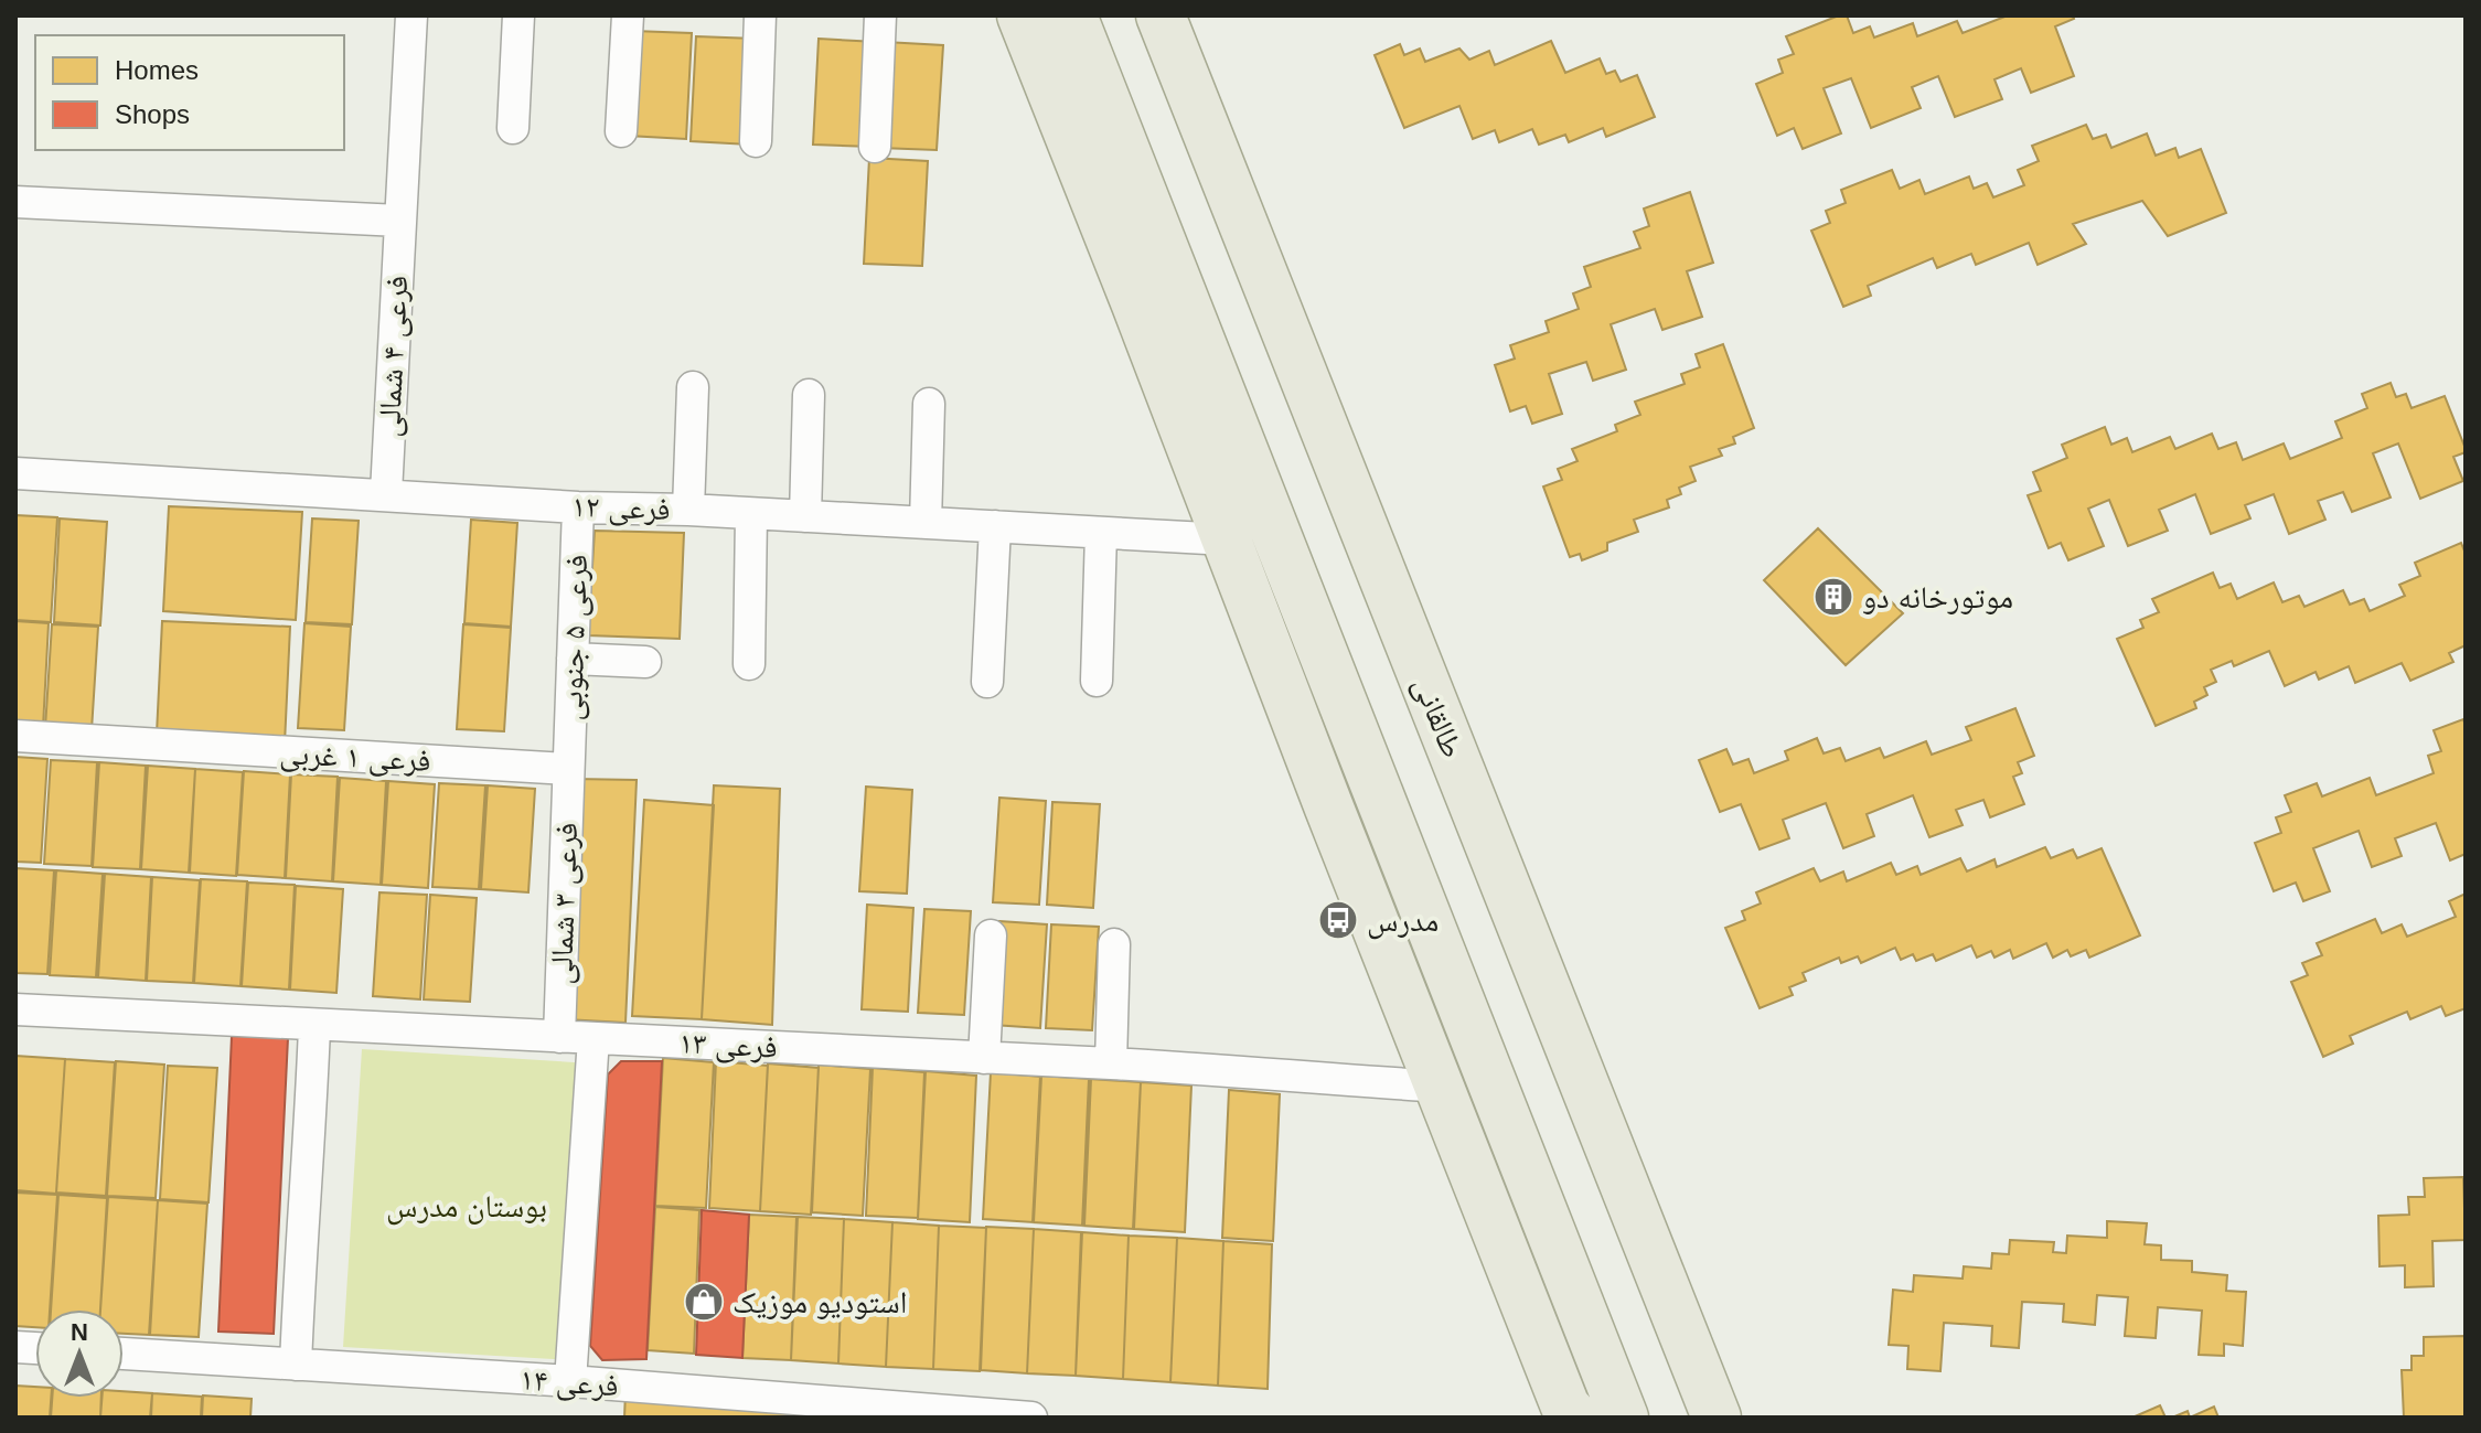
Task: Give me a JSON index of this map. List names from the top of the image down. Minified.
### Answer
{"streets":{"main road":["طالقانی"],"street":["فرعی ۴ شمالی","فرعی ۱۲","فرعی ۵ جنوبی","فرعی ۱ غربی","فرعی ۳ شمالی","فرعی ۱۳","فرعی ۱۴"]},"crossings":[["فرعی ۴ شمالی","فرعی ۱۲"],["فرعی ۱۲","فرعی ۵ جنوبی"],["فرعی ۵ جنوبی","فرعی ۱ غربی"],["فرعی ۵ جنوبی","فرعی ۳ شمالی"],["فرعی ۱ غربی","فرعی ۳ شمالی"],["فرعی ۳ شمالی","فرعی ۱۳"]],"parks":["بوستان مدرس"],"places":{"building":["موتورخانه دو"],"bus stop":["مدرس"],"shop":["استودیو موزیک"]},"legend":["Homes","Shops"],"north":"top"}
